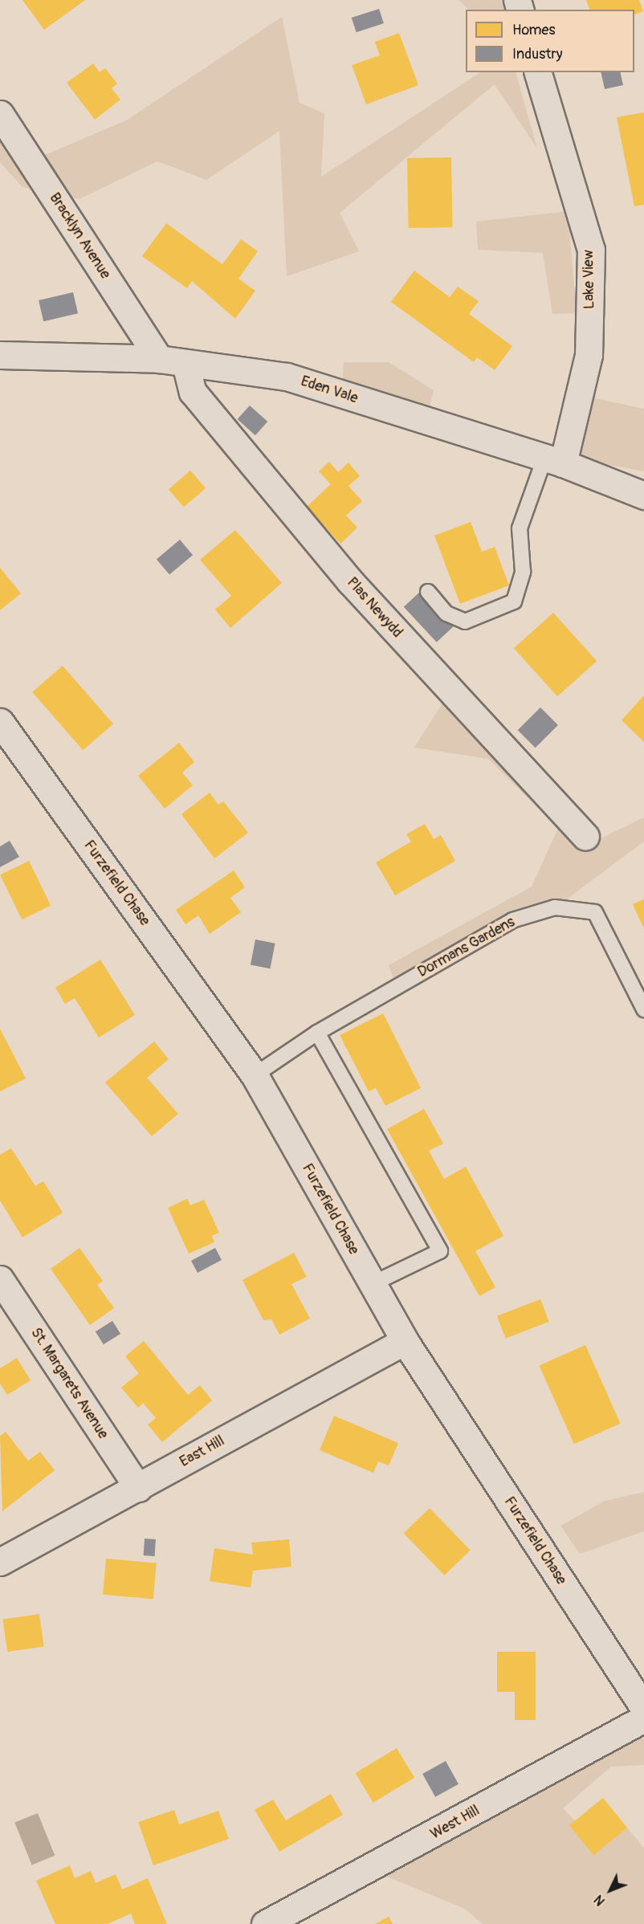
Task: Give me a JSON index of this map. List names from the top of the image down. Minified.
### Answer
{"streets":{"street":["Bracklyn Avenue","Lake View","Eden Vale","Plas Newydd","Furzefield Chase","St. Margarets Avenue","East Hill","West Hill"],"lane":["Dormans Gardens"]},"crossings":[["Bracklyn Avenue","Eden Vale"],["Lake View","Eden Vale"],["Eden Vale","Plas Newydd"],["Furzefield Chase","Dormans Gardens"],["Furzefield Chase","East Hill"],["St. Margarets Avenue","East Hill"]],"legend":["Homes","Industry"],"north":"bottom left"}
